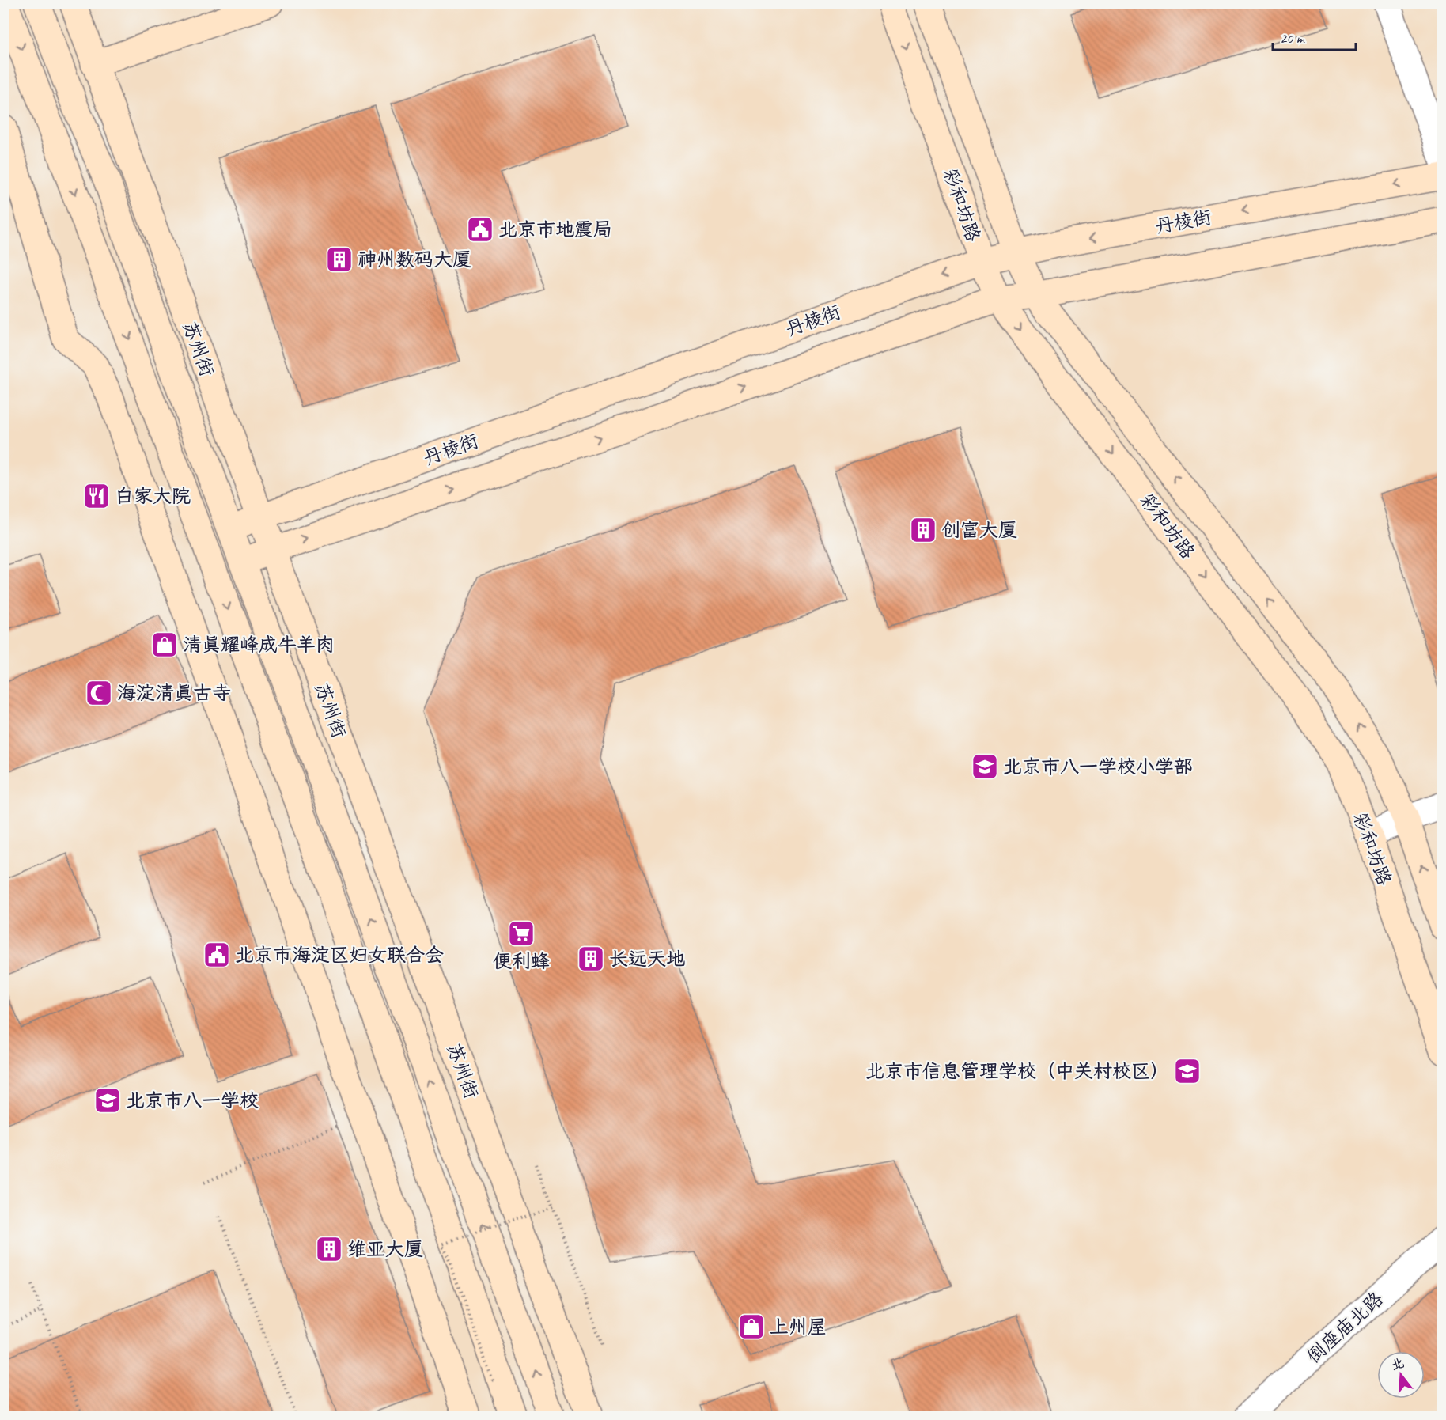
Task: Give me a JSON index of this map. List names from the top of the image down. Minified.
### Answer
{"streets":{"main road":["彩和坊路","丹棱街","苏州街"],"street":["倒座庙北路"]},"crossings":[["彩和坊路","丹棱街"],["丹棱街","苏州街"]],"places":{"public building":["北京市地震局","北京市海淀区妇女联合会"],"building":["神州数码大厦","创富大厦","长远天地","维亚大厦"],"restaurant":["白家大院"],"shop":["清真耀峰成牛羊肉","上州屋"],"mosque":["海淀清真古寺"],"school or university":["北京市八一学校小学部","北京市信息管理学校（中关村校区）","北京市八一学校"],"supermarket":["便利蜂"]},"scale_bar":"20 m","north":"top"}
